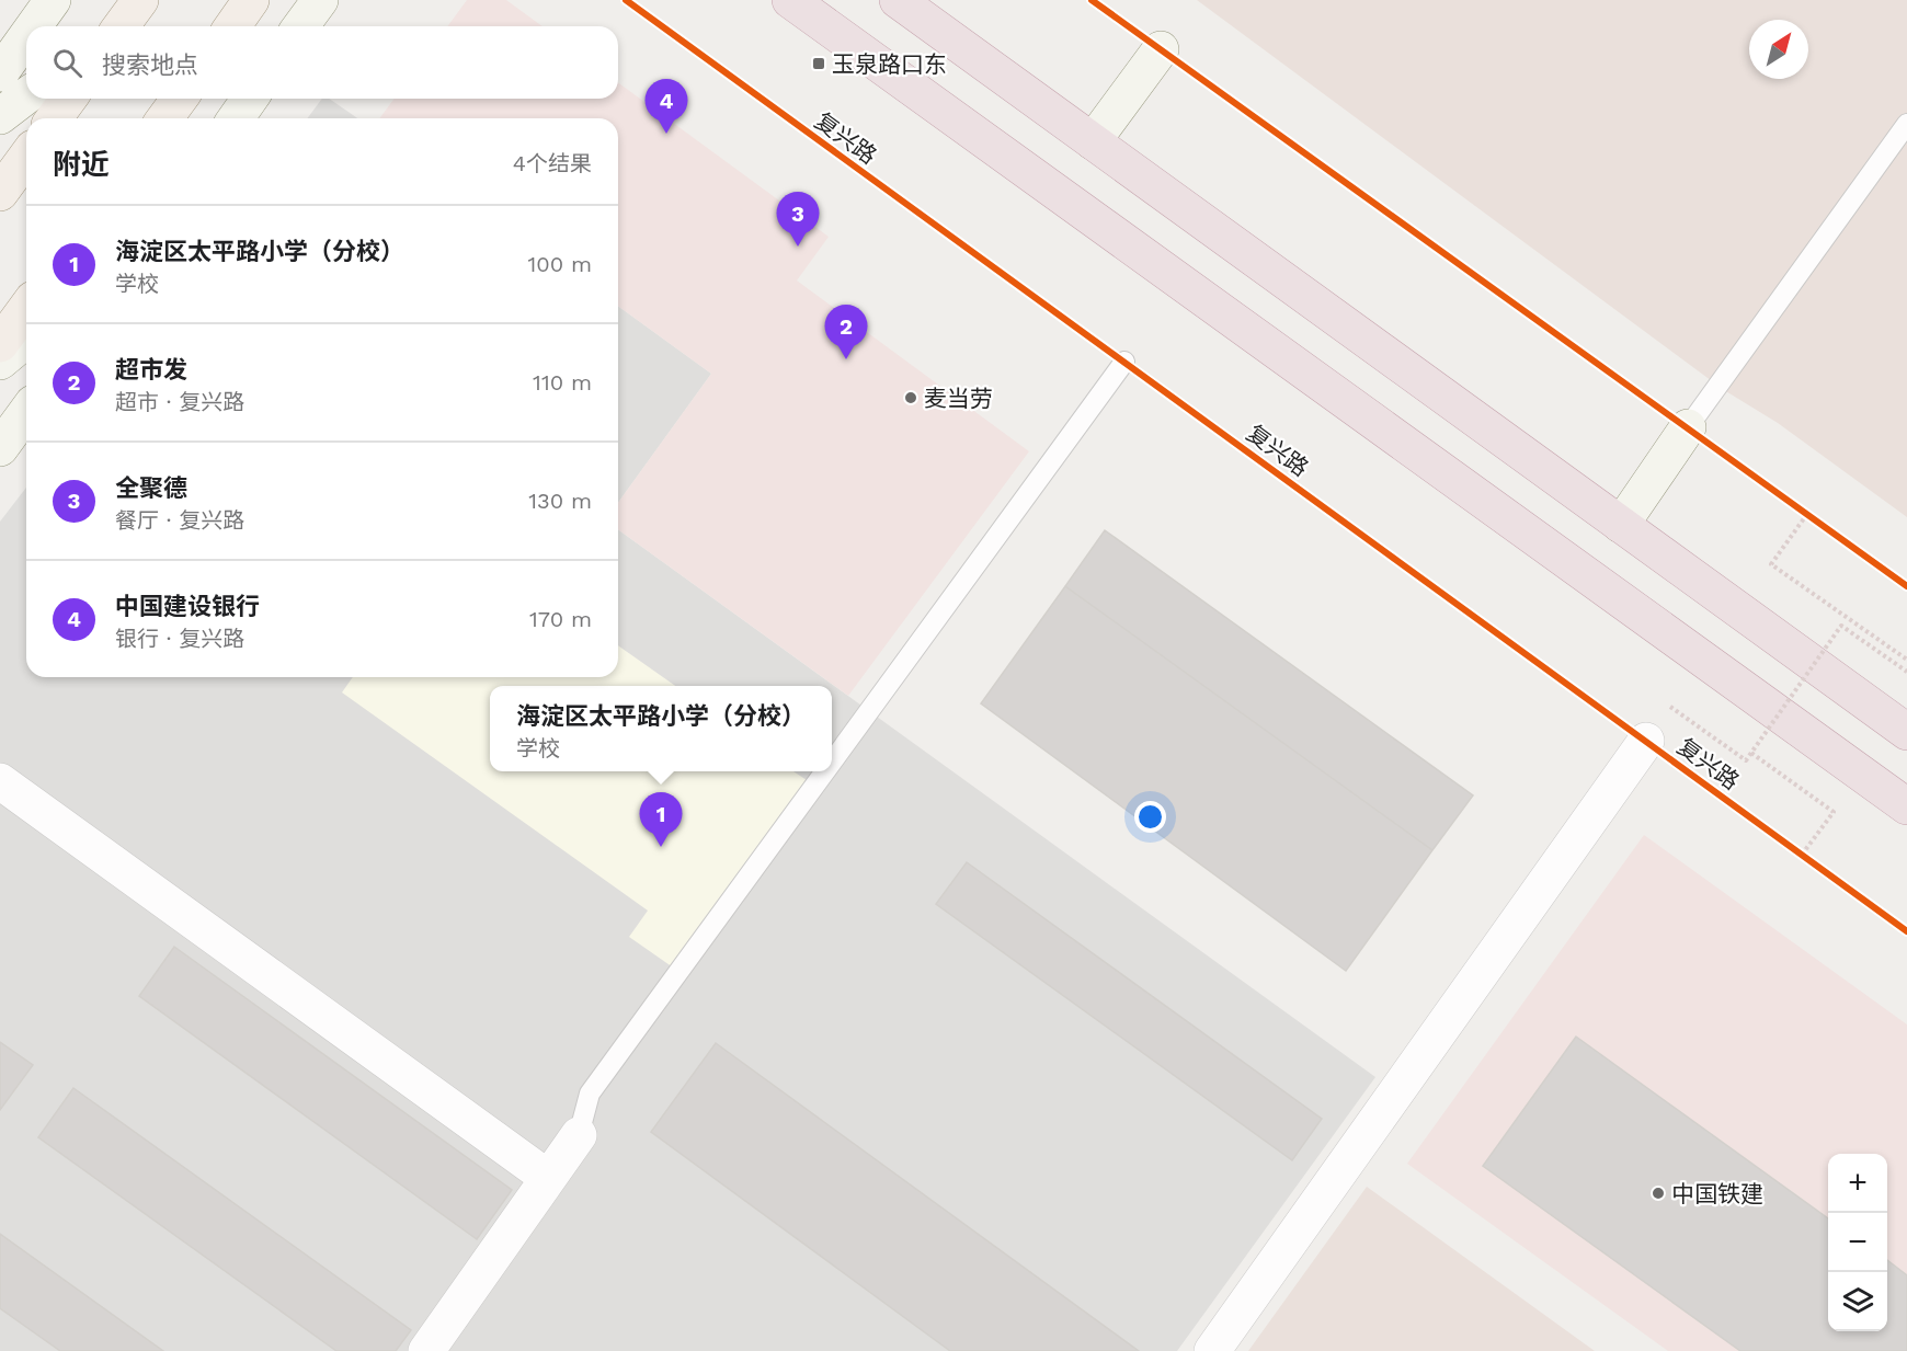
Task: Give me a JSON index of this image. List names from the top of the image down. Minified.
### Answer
{"streets":{"cycle path":["复兴路"]},"places":{"transit":["玉泉路口东"],"other":["麦当劳","中国铁建"]},"north":"top right","page":{"search":"搜索地点","pins":["4","3","2","1"],"heading":["附近","4个结果"],"list":[{"mark":"1","name":"海淀区太平路小学（分校）","note":"学校","value":"100 m"},{"mark":"2","name":"超市发","note":"超市 · 复兴路","value":"110 m"},{"mark":"3","name":"全聚德","note":"餐厅 · 复兴路","value":"130 m"},{"mark":"4","name":"中国建设银行","note":"银行 · 复兴路","value":"170 m"}],"popup":["海淀区太平路小学（分校）","学校"],"map_buttons":["+","−"]}}
